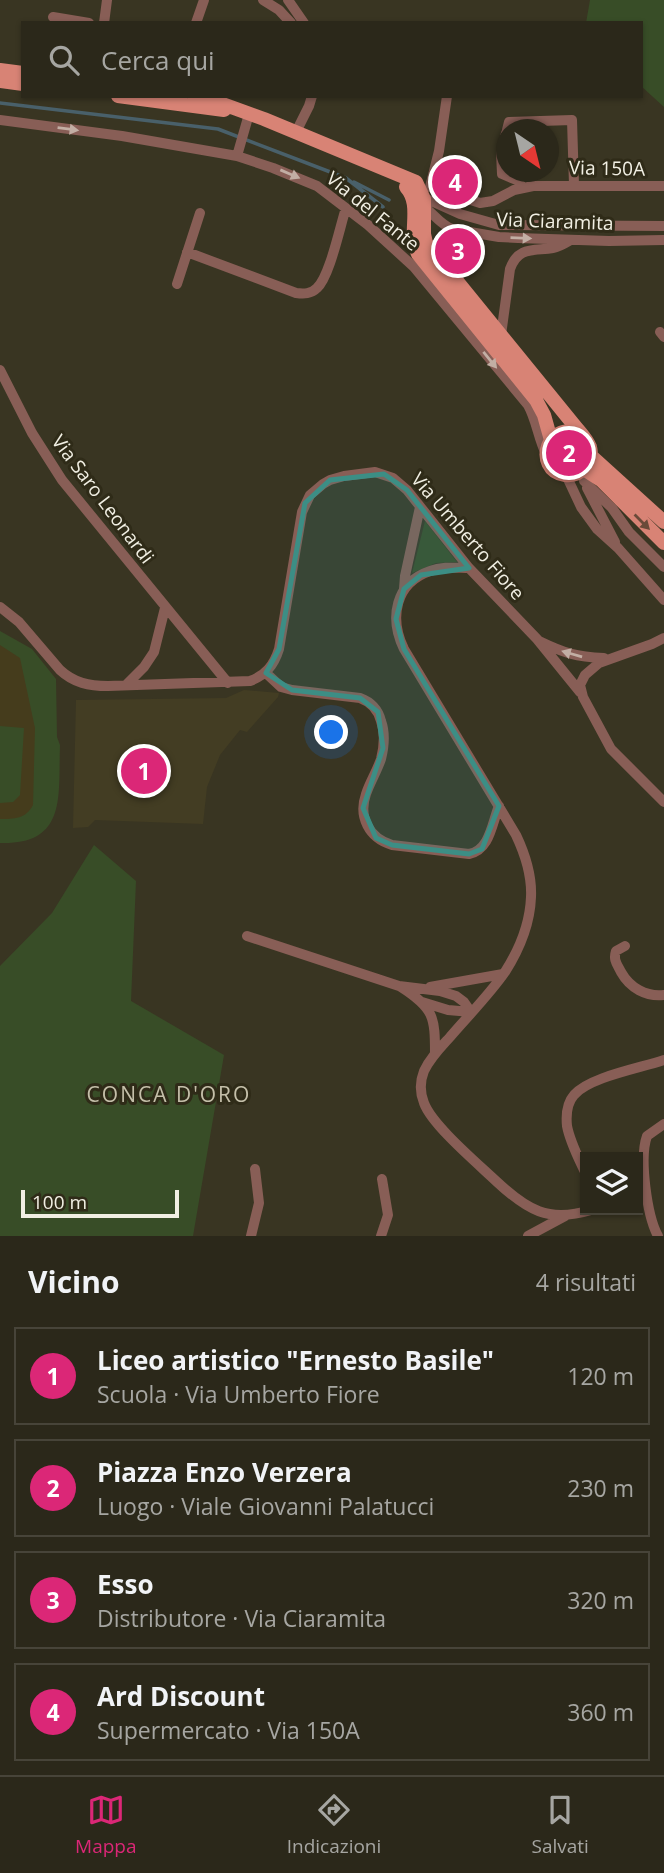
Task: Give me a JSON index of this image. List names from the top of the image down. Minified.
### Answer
{"streets":{"street":["Via 150A","Via del Fante","Via Ciaramita","Via Saro Leonardi","Via Umberto Fiore"]},"crossings":[["Via 150A","Via Ciaramita"]],"one_way":["Via del Fante"],"districts":["CONCA D'ORO"],"scale_bar":"100 m","north":"bottom right","page":{"search":"Cerca qui","pins":["4","3","2","1"],"scale":"100 m","heading":["Vicino","4 risultati"],"list":[{"mark":"1","name":"Liceo artistico \"Ernesto Basile\"","note":"Scuola · Via Umberto Fiore","value":"120 m"},{"mark":"2","name":"Piazza Enzo Verzera","note":"Luogo · Viale Giovanni Palatucci","value":"230 m"},{"mark":"3","name":"Esso","note":"Distributore · Via Ciaramita","value":"320 m"},{"mark":"4","name":"Ard Discount","note":"Supermercato · Via 150A","value":"360 m"}],"nav":["Mappa","Indicazioni","Salvati"]}}
